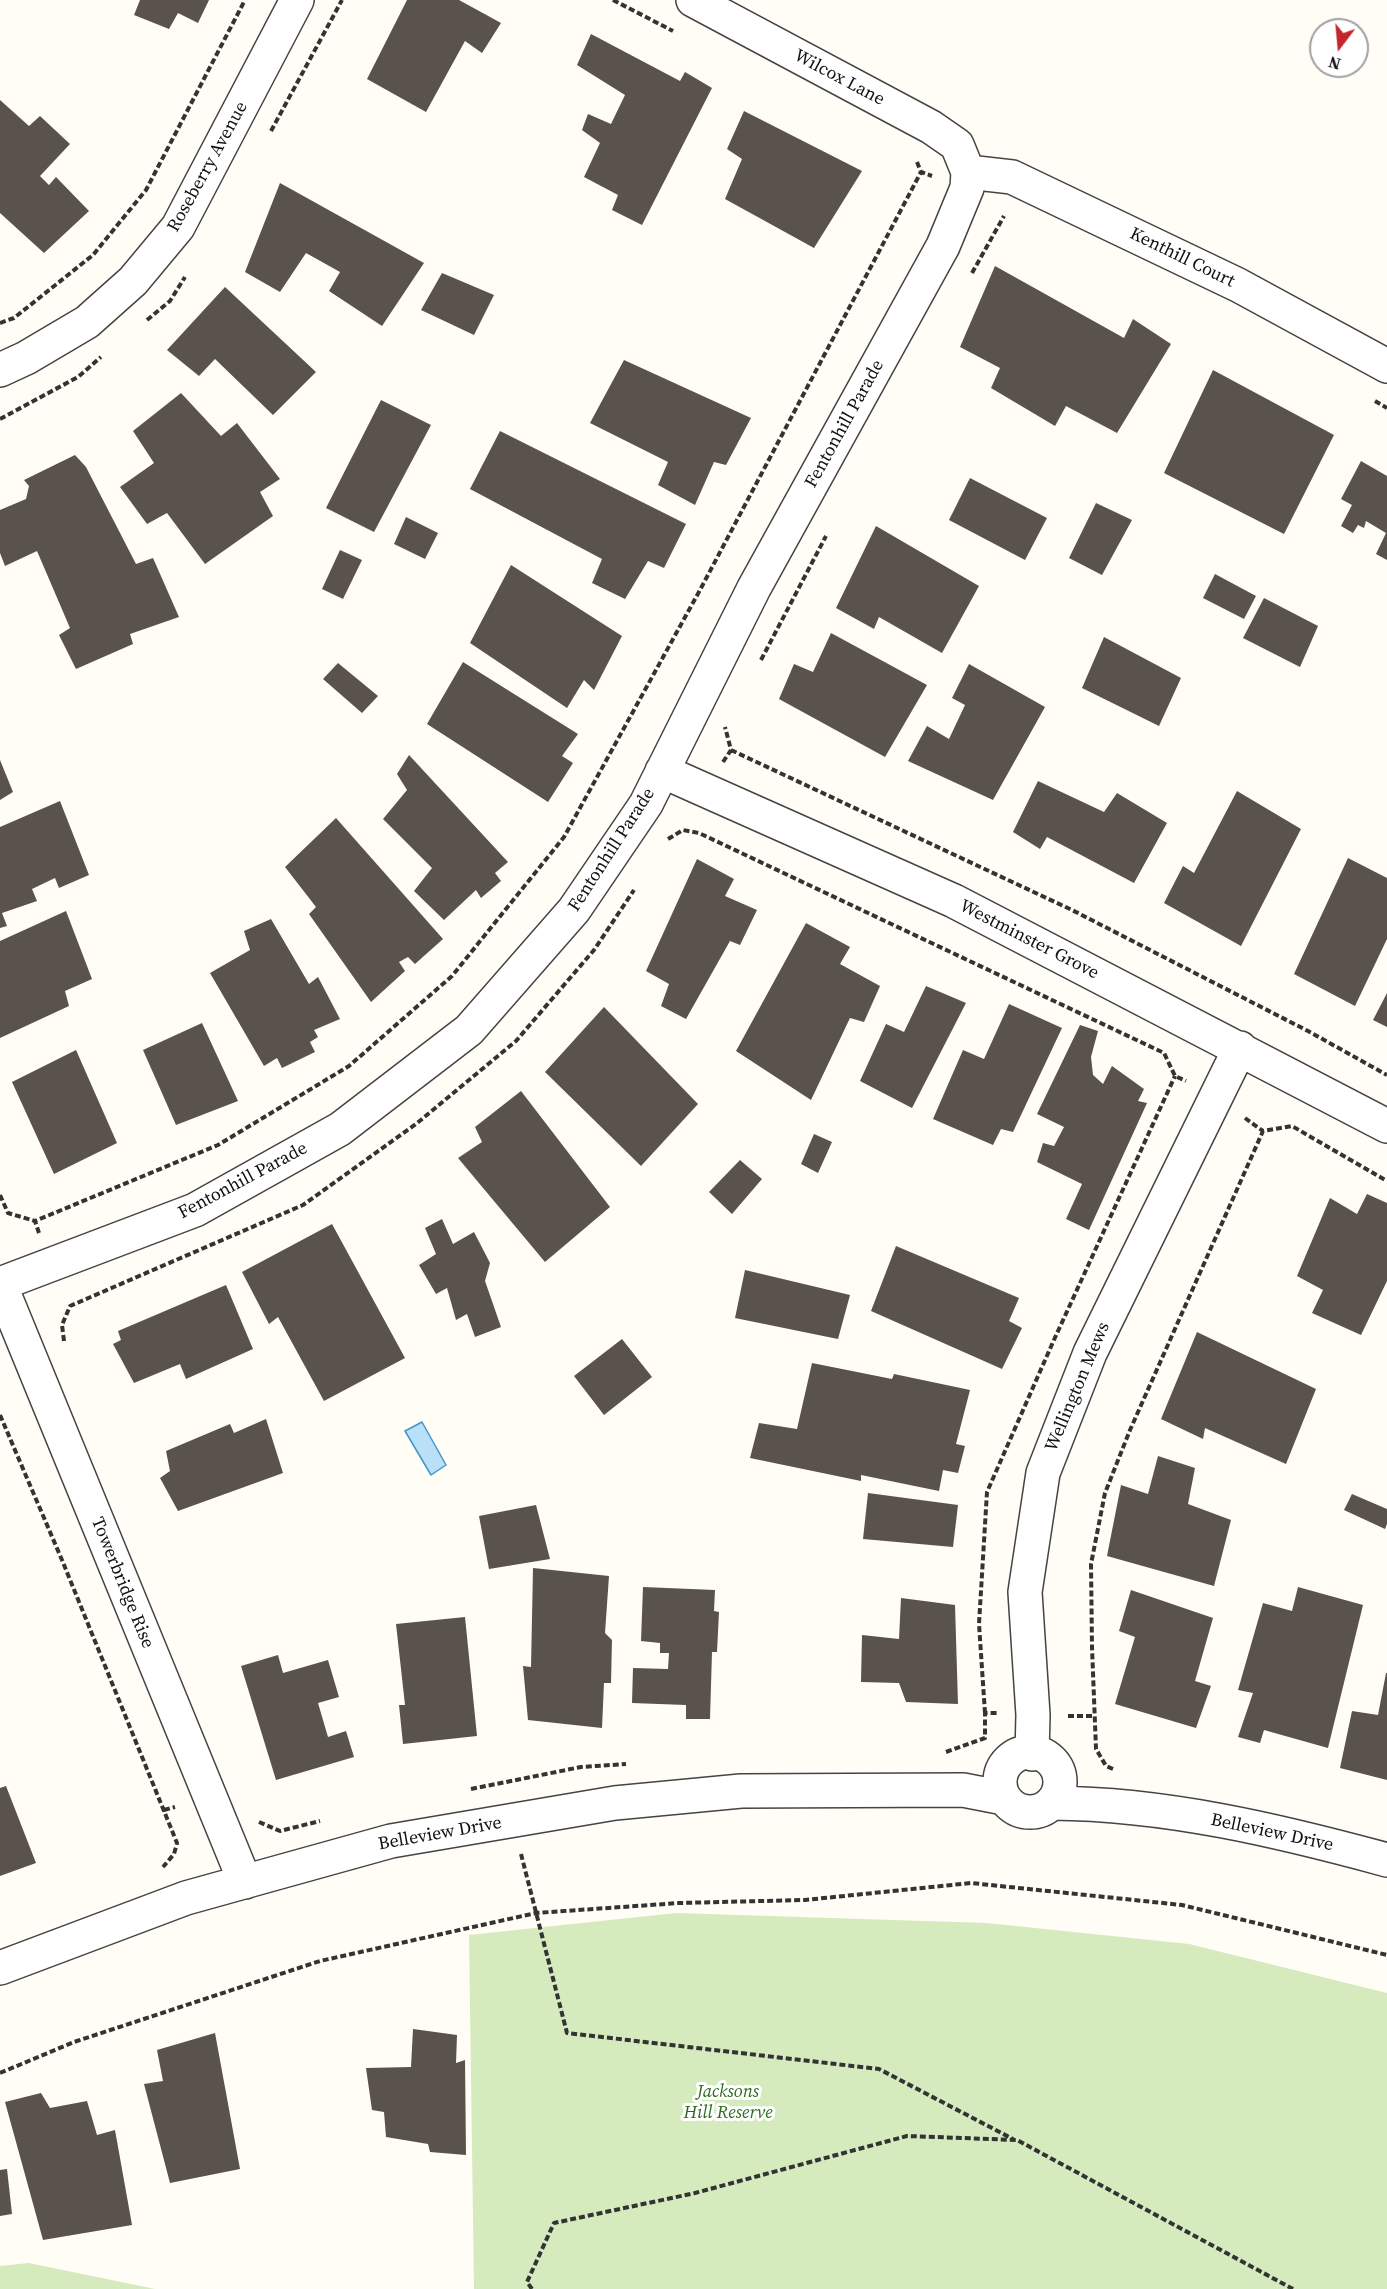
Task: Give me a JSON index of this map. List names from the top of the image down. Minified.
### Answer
{"streets":{"street":["Wilcox Lane","Roseberry Avenue","Kenthill Court","Fentonhill Parade","Westminster Grove","Wellington Mews","Towerbridge Rise","Belleview Drive"]},"crossings":[["Wilcox Lane","Kenthill Court"],["Wilcox Lane","Fentonhill Parade"],["Kenthill Court","Fentonhill Parade"],["Fentonhill Parade","Westminster Grove"],["Fentonhill Parade","Towerbridge Rise"],["Westminster Grove","Wellington Mews"],["Wellington Mews","Belleview Drive"],["Towerbridge Rise","Belleview Drive"]],"parks":["Jacksons Hill Reserve"],"north":"bottom"}
